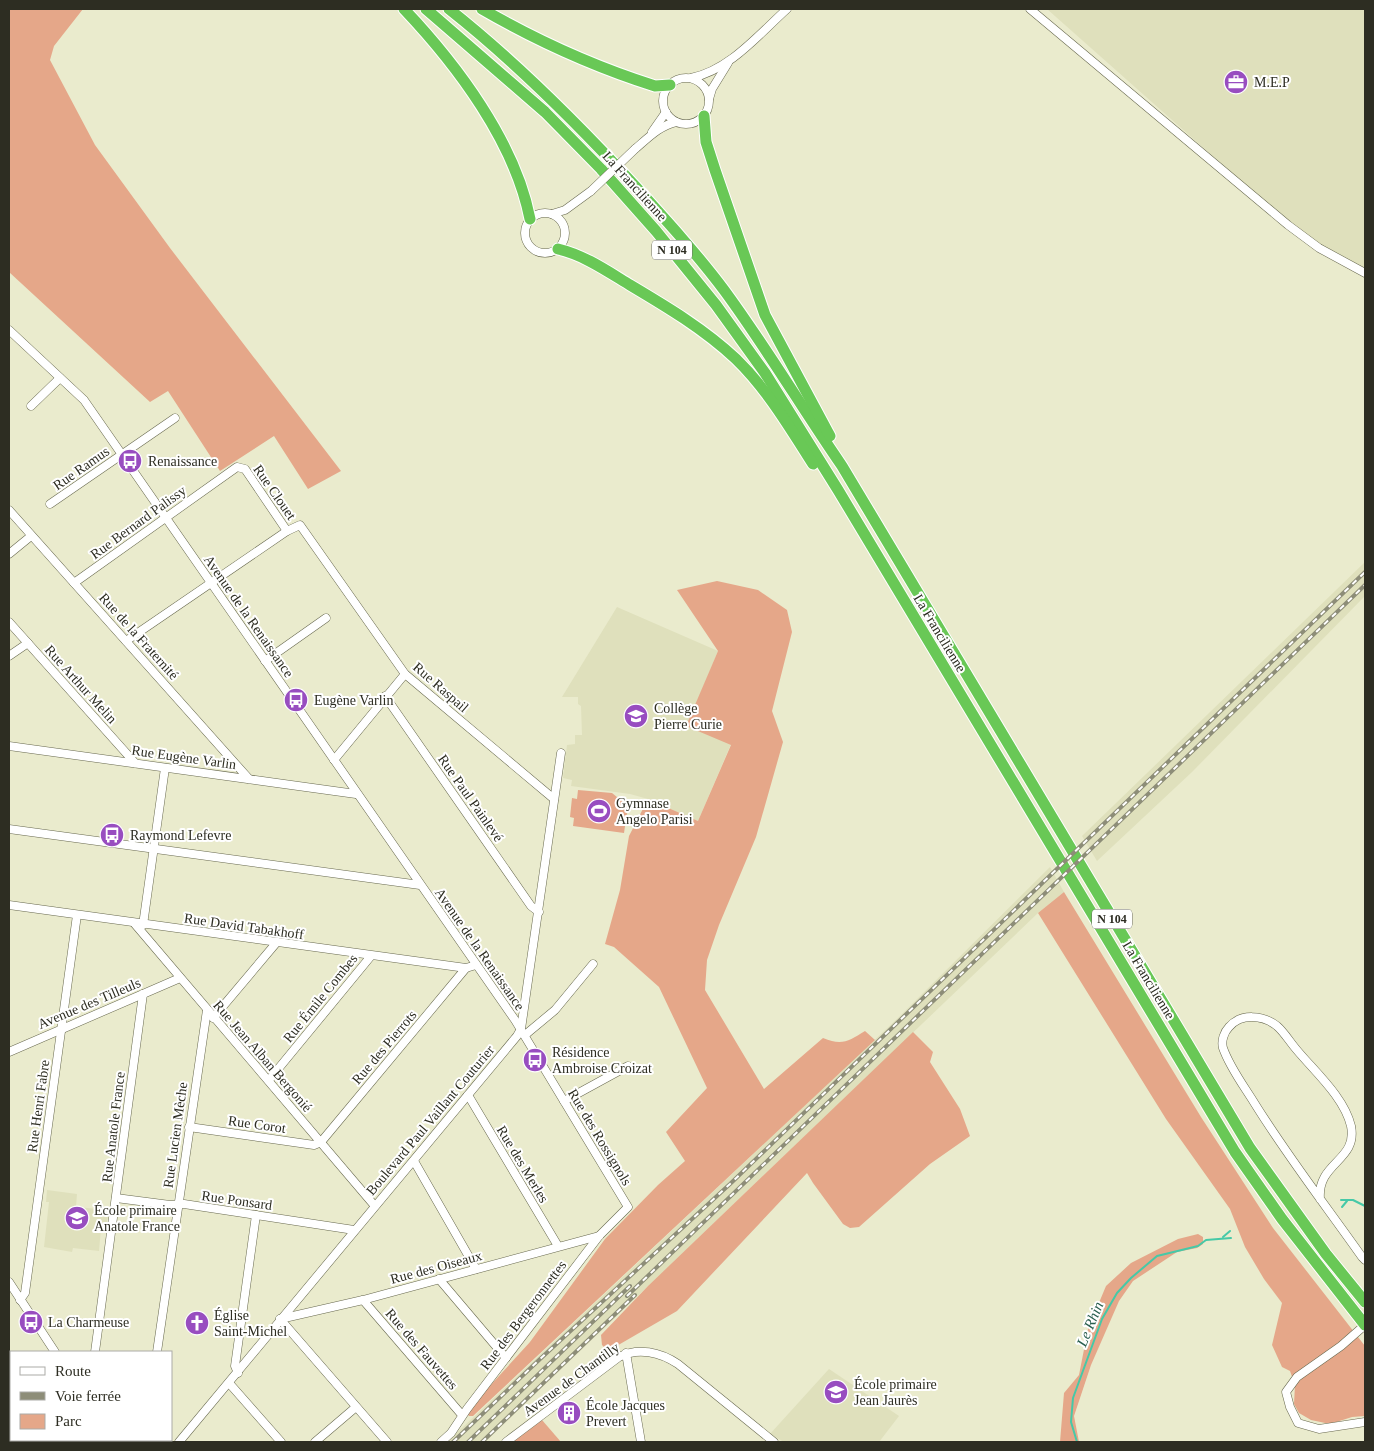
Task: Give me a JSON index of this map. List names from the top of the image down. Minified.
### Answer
{"streets":{"highway":["La Francilienne","N 104"],"street":["Rue Ramus","Rue Clouet","Rue Bernard Palissy","Avenue de la Renaissance","Rue de la Fraternité","Rue Arthur Melin","Rue Raspail","Rue Eugène Varlin","Rue Paul Painlevé","Rue David Tabakhoff","Rue Émile Combes","Avenue des Tilleuls","Rue des Pierrots","Rue Jean Alban Bergonié","Rue Henri Fabre","Boulevard Paul Vaillant Couturier","Rue Corot","Rue Anatole France","Rue Lucien Mèche","Rue des Rossignols","Rue des Merles","Rue Ponsard","Rue des Oiseaux","Rue des Bergeronnettes","Rue des Fauvettes","Avenue de Chantilly"]},"crossings":[["Rue Ramus","Avenue de la Renaissance"],["Rue Clouet","Rue Bernard Palissy"],["Rue Clouet","Rue Raspail"],["Rue Bernard Palissy","Avenue de la Renaissance"],["Rue Bernard Palissy","Rue de la Fraternité"],["Avenue de la Renaissance","Rue Eugène Varlin"],["Avenue de la Renaissance","Rue David Tabakhoff"],["Avenue de la Renaissance","Boulevard Paul Vaillant Couturier"],["Avenue de la Renaissance","Rue des Rossignols"],["Rue de la Fraternité","Rue Eugène Varlin"],["Rue Arthur Melin","Rue Eugène Varlin"],["Rue David Tabakhoff","Rue Émile Combes"],["Rue David Tabakhoff","Rue des Pierrots"],["Rue David Tabakhoff","Rue Jean Alban Bergonié"],["Rue David Tabakhoff","Rue Henri Fabre"],["Rue Émile Combes","Rue Jean Alban Bergonié"],["Avenue des Tilleuls","Rue Jean Alban Bergonié"],["Avenue des Tilleuls","Rue Henri Fabre"],["Avenue des Tilleuls","Rue Anatole France"],["Rue des Pierrots","Rue Jean Alban Bergonié"],["Rue des Pierrots","Rue Corot"],["Rue Jean Alban Bergonié","Boulevard Paul Vaillant Couturier"],["Rue Jean Alban Bergonié","Rue Corot"],["Rue Jean Alban Bergonié","Rue Lucien Mèche"],["Boulevard Paul Vaillant Couturier","Rue des Rossignols"],["Boulevard Paul Vaillant Couturier","Rue des Merles"],["Boulevard Paul Vaillant Couturier","Rue Ponsard"],["Boulevard Paul Vaillant Couturier","Rue des Oiseaux"],["Rue Corot","Rue Lucien Mèche"],["Rue Anatole France","Rue Ponsard"],["Rue Lucien Mèche","Rue Ponsard"],["Rue des Rossignols","Rue des Bergeronnettes"],["Rue des Merles","Rue des Oiseaux"],["Rue des Oiseaux","Rue des Bergeronnettes"],["Rue des Oiseaux","Rue des Fauvettes"],["Rue des Bergeronnettes","Rue des Fauvettes"]],"water":["Le Rhin"],"places":{"office":["M.E.P"],"bus stop":["Renaissance","Eugène Varlin","Raymond Lefevre","Résidence Ambroise Croizat","La Charmeuse"],"school or university":["Collège Pierre Curie","École primaire Anatole France","École primaire Jean Jaurès"],"sports":["Gymnase Angelo Parisi"],"church":["Église Saint-Michel"],"building":["École Jacques Prevert"]},"legend":["Route","Voie ferrée","Parc"]}
